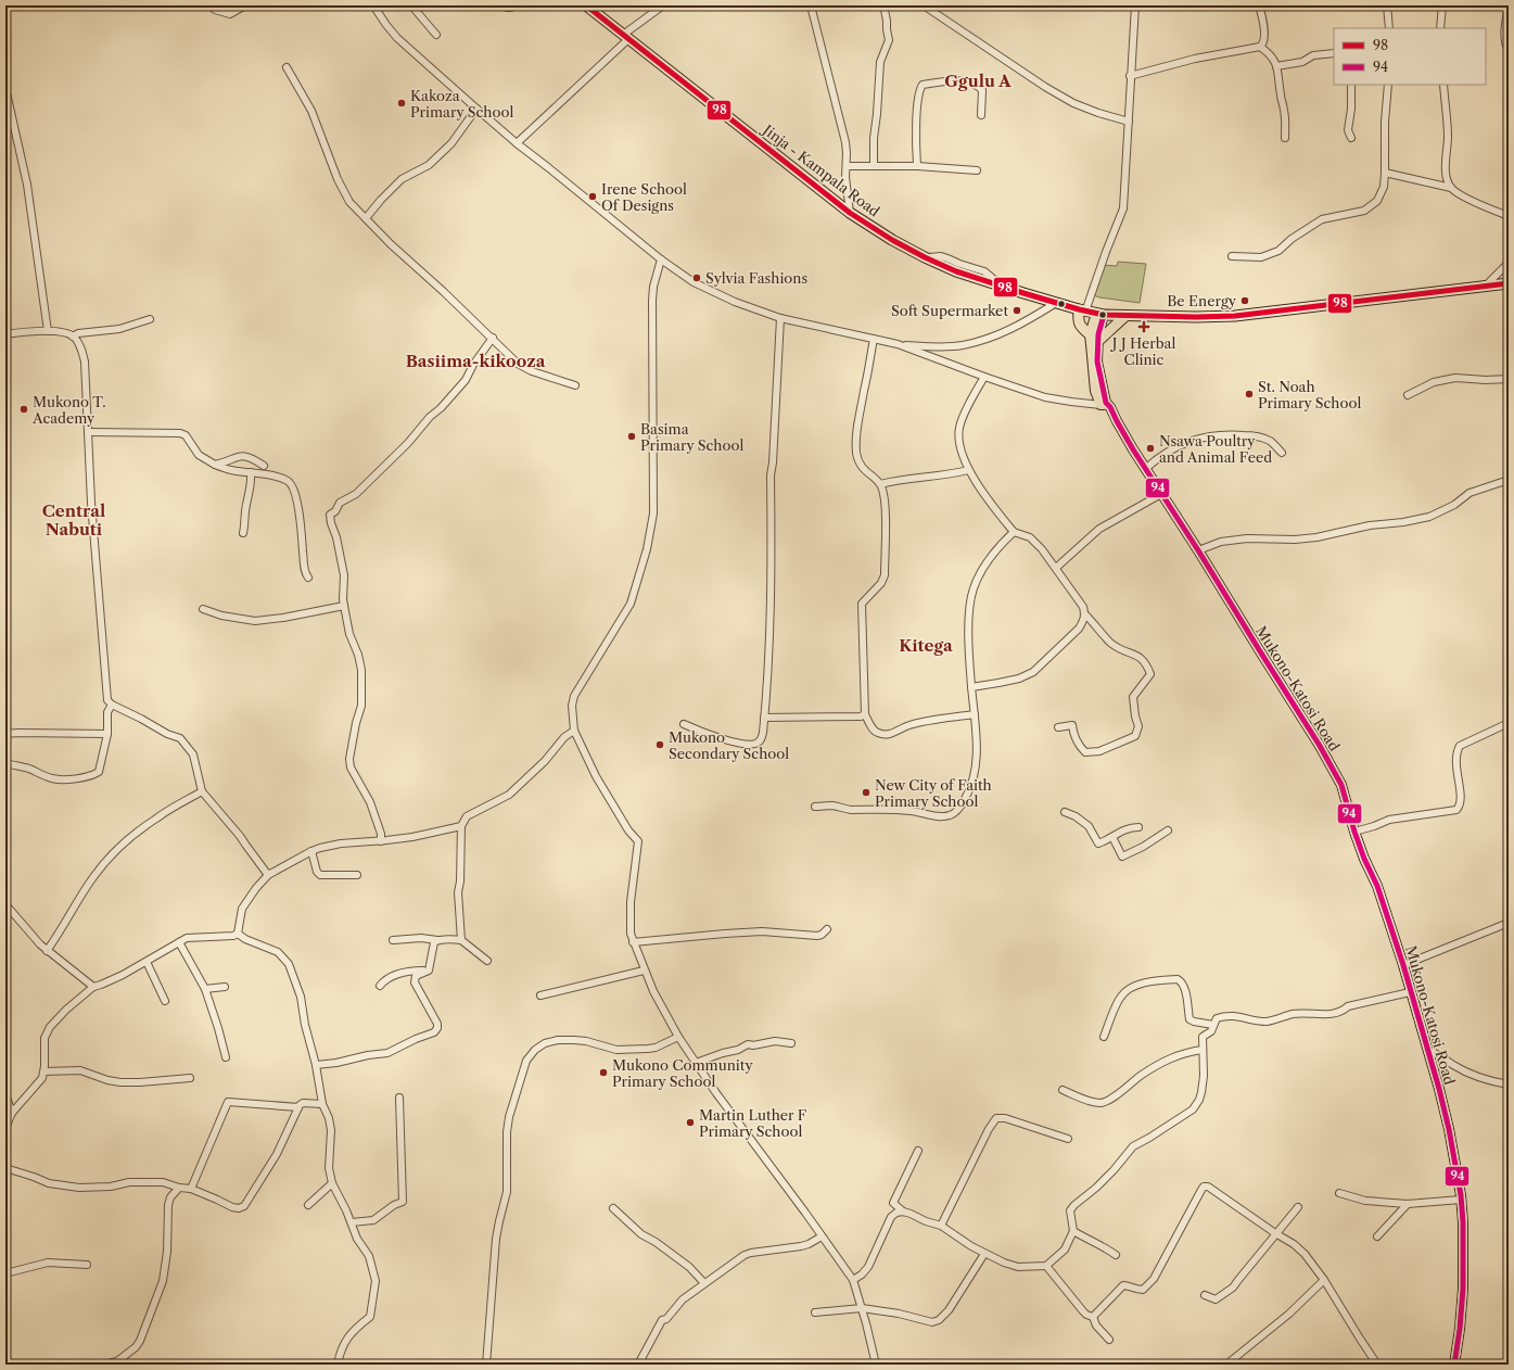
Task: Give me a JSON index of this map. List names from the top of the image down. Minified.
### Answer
{"streets":{"highway":["Jinja - Kampala Road"],"main road":["Mukono-Katosi Road"]},"districts":["Ggulu A","Basiima-kikooza","Central Nabuti","Kitega"],"places":{"other":["Kakoza Primary School","Irene School Of Designs","Sylvia Fashions","Be Energy","Soft Supermarket","St. Noah Primary School","Mukono T. Academy","Basima Primary School","Nsawa Poultry and Animal Feed","Mukono Secondary School","New City of Faith Primary School","Mukono Community Primary School","Martin Luther F Primary School"],"health":["J J Herbal Clinic"]},"lines":["transit line 98","transit line 94"],"legend":["98","94"]}
